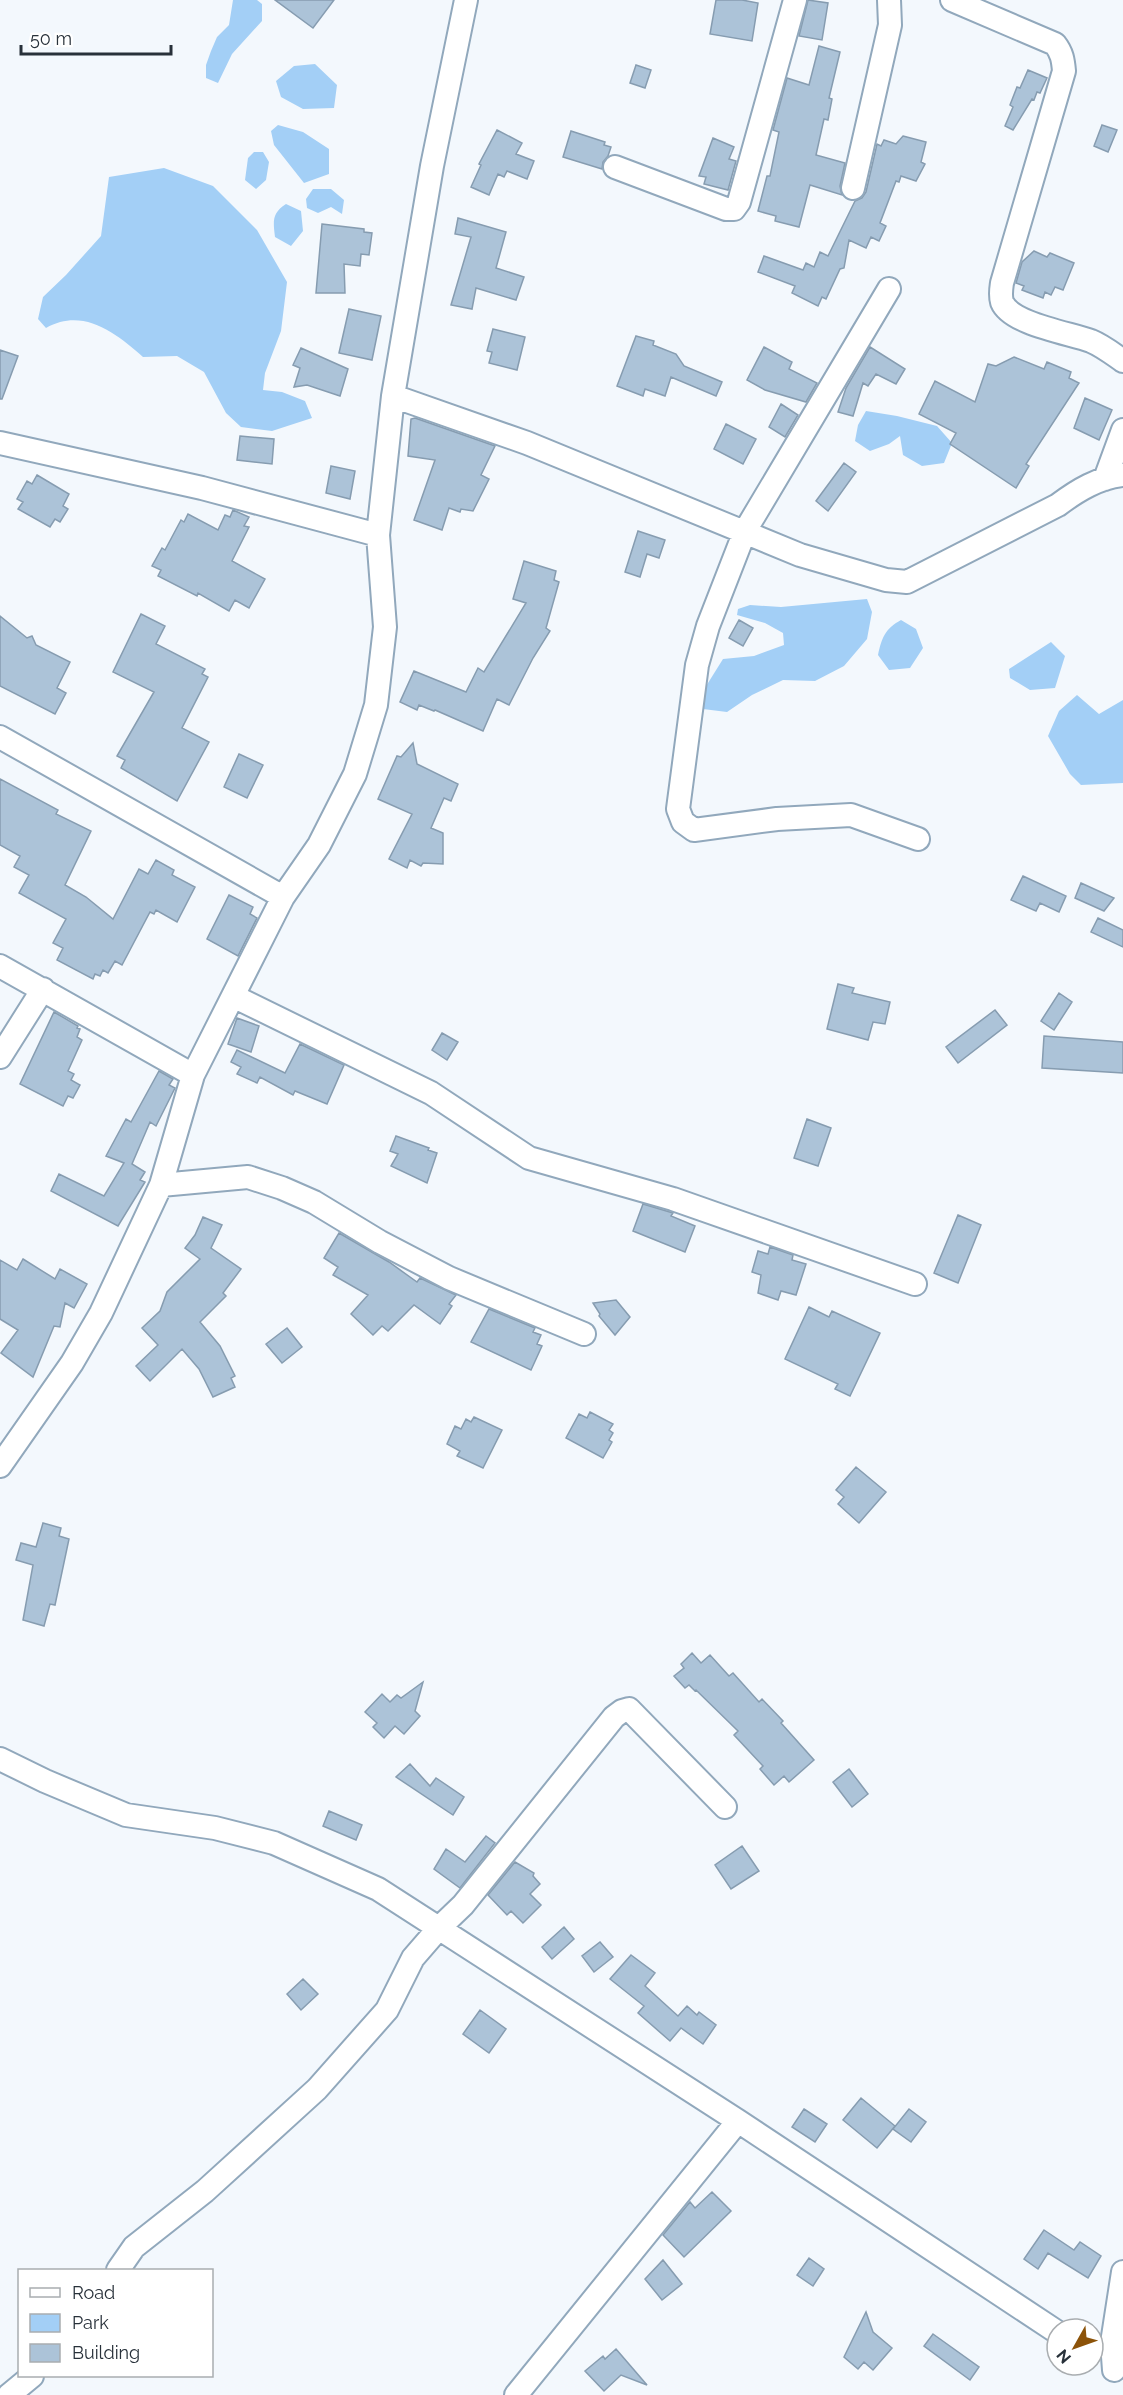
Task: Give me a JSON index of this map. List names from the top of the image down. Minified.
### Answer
{"legend":["Road","Park","Building"],"scale_bar":"50 m","north":"bottom left"}
